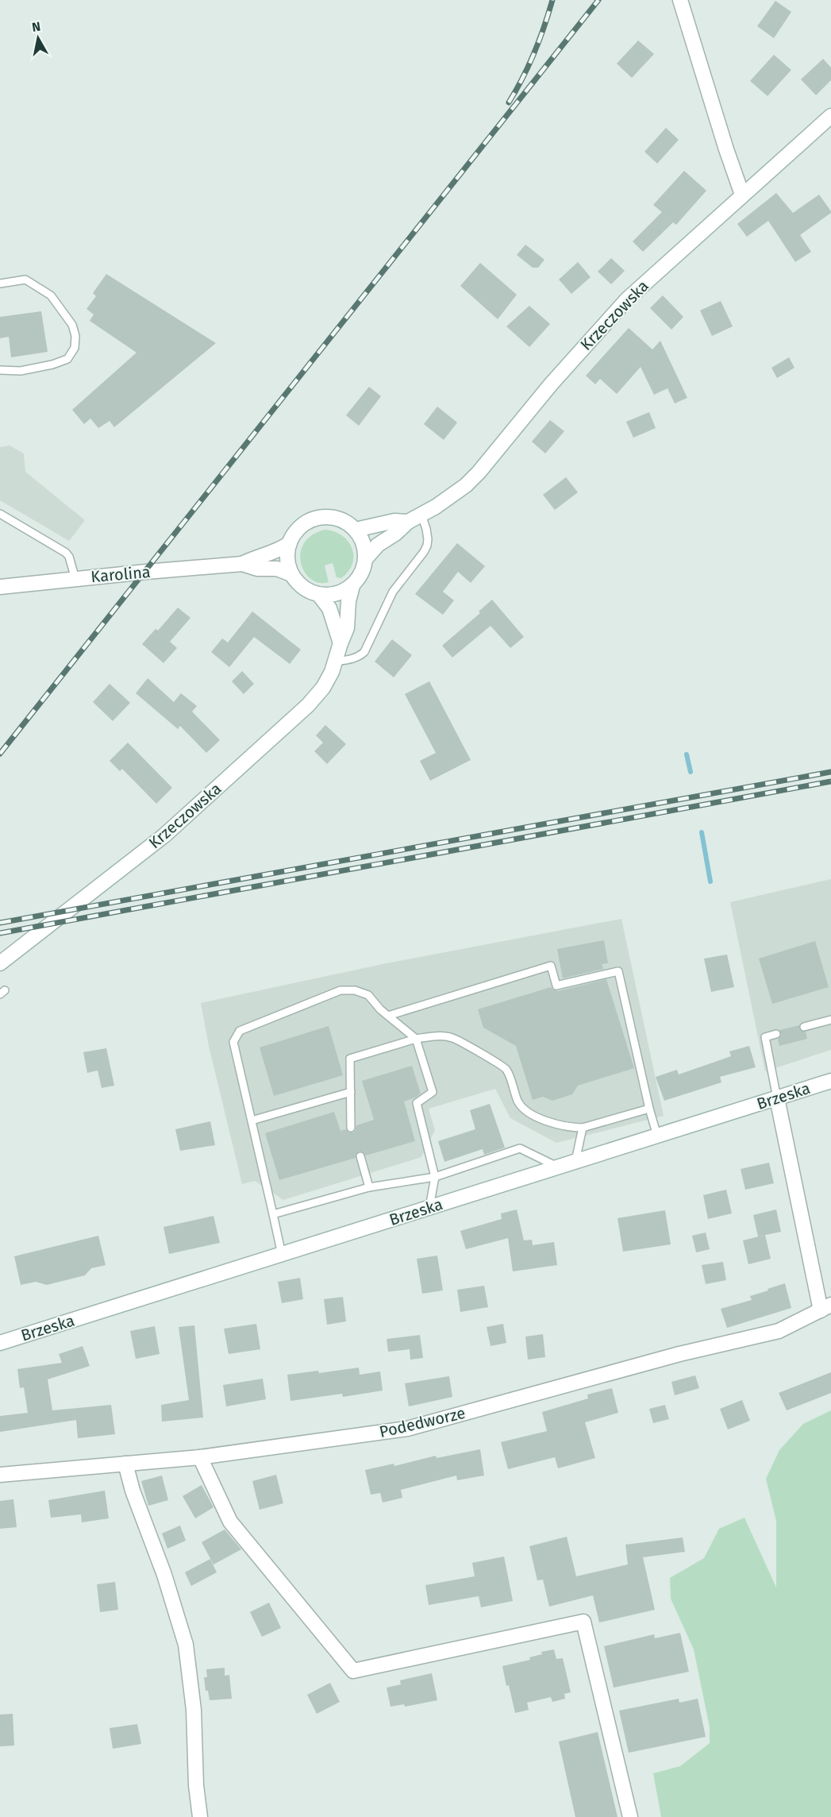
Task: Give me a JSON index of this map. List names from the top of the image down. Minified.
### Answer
{"streets":{"street":["Krzeczowska","Karolina","Brzeska","Podedworze"]},"crossings":[["Krzeczowska","Karolina"]],"north":"top"}
